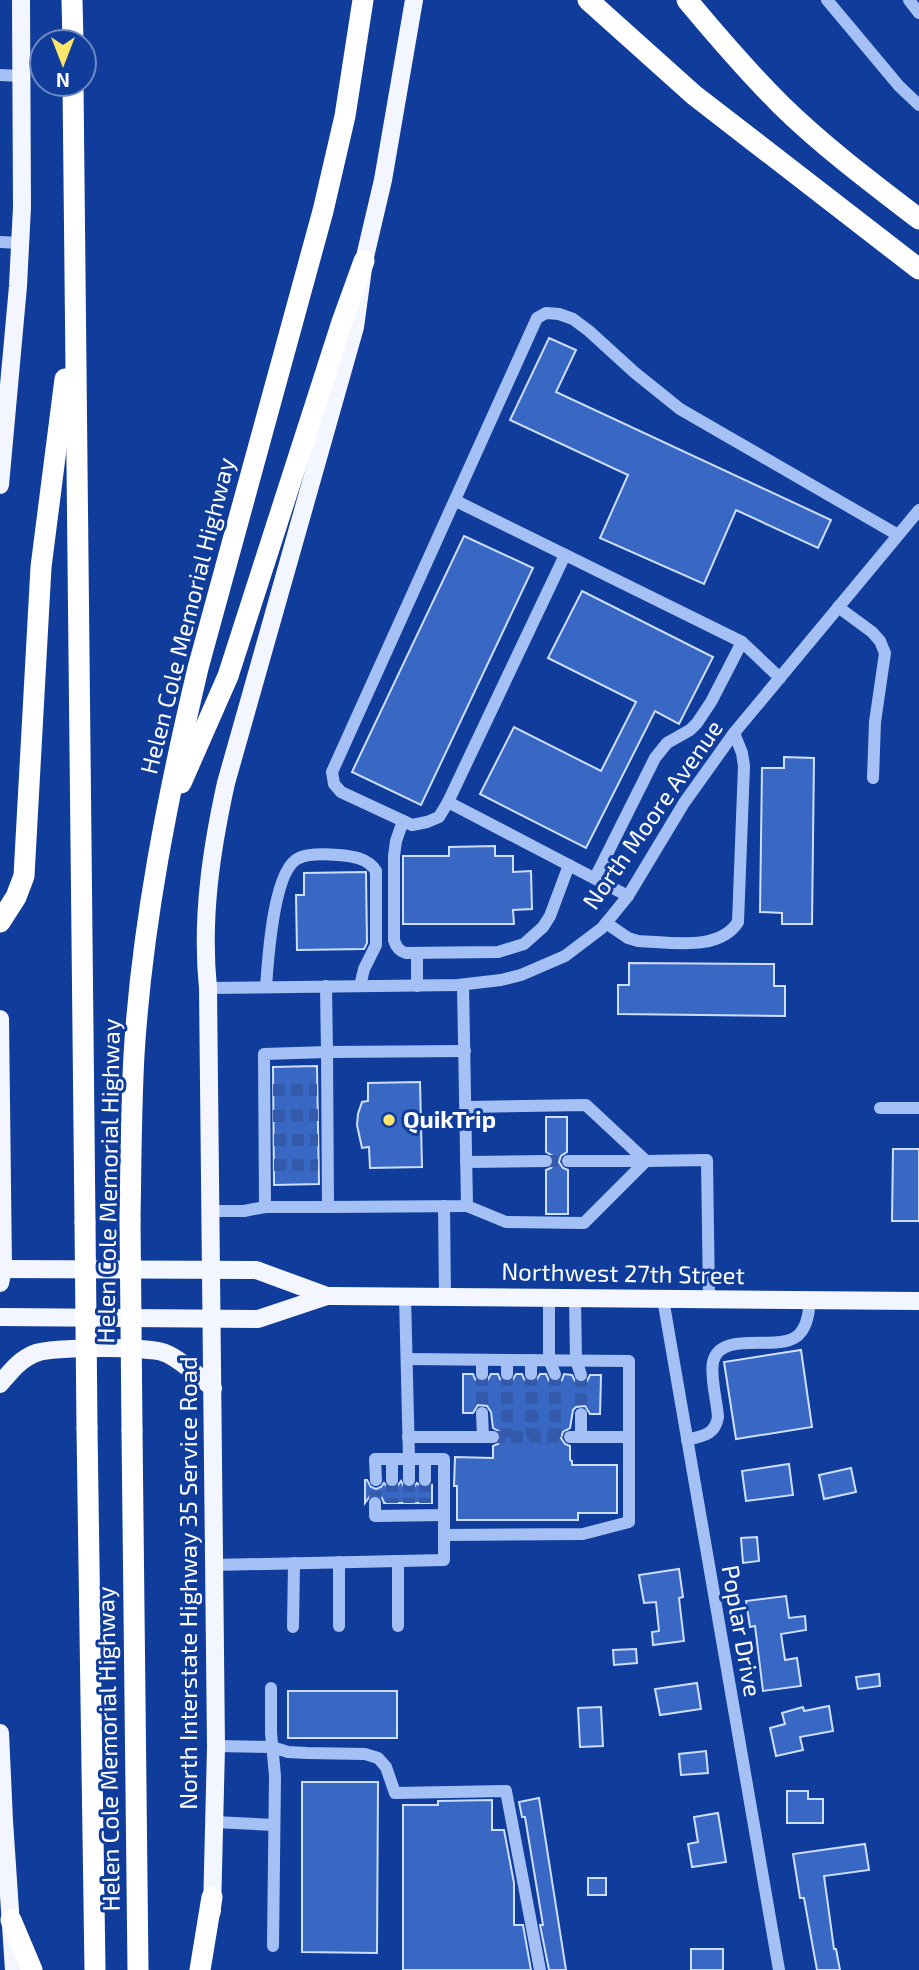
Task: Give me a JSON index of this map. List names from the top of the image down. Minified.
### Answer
{"streets":{"highway":["Helen Cole Memorial Highway"],"main road":["Northwest 27th Street","North Interstate Highway 35 Service Road"],"street":["North Moore Avenue","Poplar Drive"]},"crossings":[["North Moore Avenue","North Interstate Highway 35 Service Road"],["Northwest 27th Street","North Interstate Highway 35 Service Road"],["Northwest 27th Street","Poplar Drive"]],"places":["QuikTrip"],"north":"bottom"}
